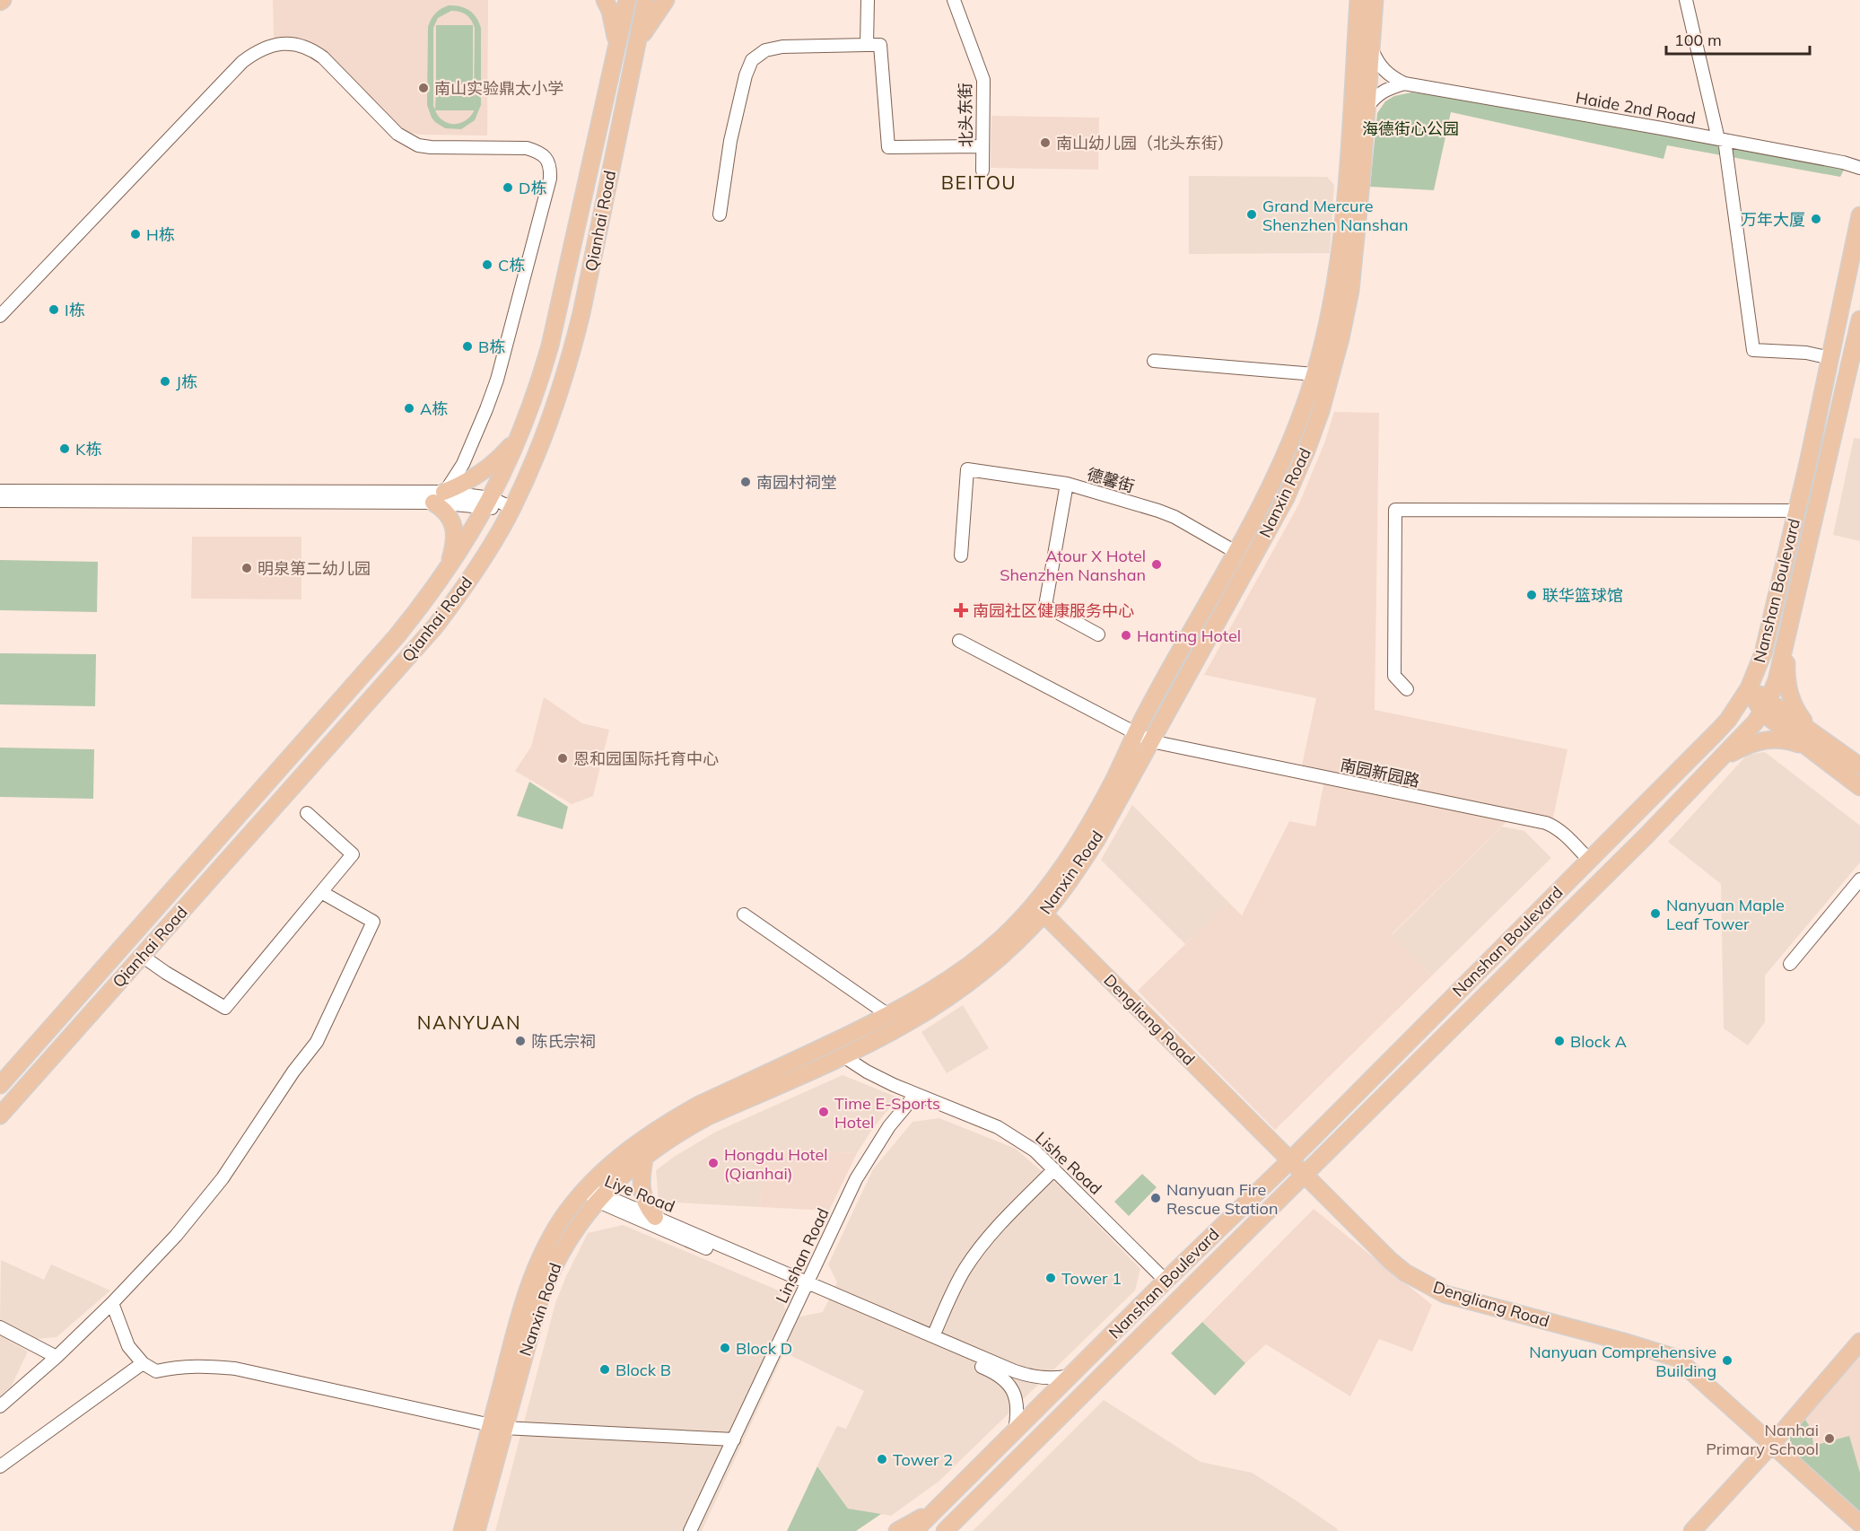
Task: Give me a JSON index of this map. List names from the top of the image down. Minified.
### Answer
{"streets":{"main road":["Qianhai Road","Nanxin Road","Nanshan Boulevard","Dengliang Road"],"street":["Haide 2nd Road","北头东街","德馨街","南园新园路","Lishe Road","Liye Road","Linshan Road"]},"crossings":[["Haide 2nd Road","Nanxin Road"],["德馨街","Nanxin Road"],["Nanxin Road","南园新园路"],["Nanxin Road","Dengliang Road"],["Nanxin Road","Lishe Road"],["Nanxin Road","Liye Road"],["Nanshan Boulevard","南园新园路"],["Nanshan Boulevard","Dengliang Road"],["Nanshan Boulevard","Lishe Road"],["Nanshan Boulevard","Liye Road"],["Lishe Road","Linshan Road"],["Liye Road","Linshan Road"]],"districts":["BEITOU","NANYUAN"],"parks":["海德街心公园"],"places":{"other":["南山实验鼎太小学","南山幼儿园（北头东街）","D栋","Grand Mercure Shenzhen Nanshan","万年大厦","H栋","C栋","I栋","B栋","J栋","A栋","K栋","南园村祠堂","Atour X Hotel Shenzhen Nanshan","明泉第二幼儿园","联华篮球馆","Hanting Hotel","恩和园国际托育中心","Nanyuan Maple Leaf Tower","陈氏宗祠","Block A","Time E-Sports Hotel","Hongdu Hotel (Qianhai)","Nanyuan Fire Rescue Station","Tower 1","Block D","Nanyuan Comprehensive Building","Block B","Nanhai Primary School","Tower 2"],"health":["南园社区健康服务中心"]},"scale_bar":"100 m"}
